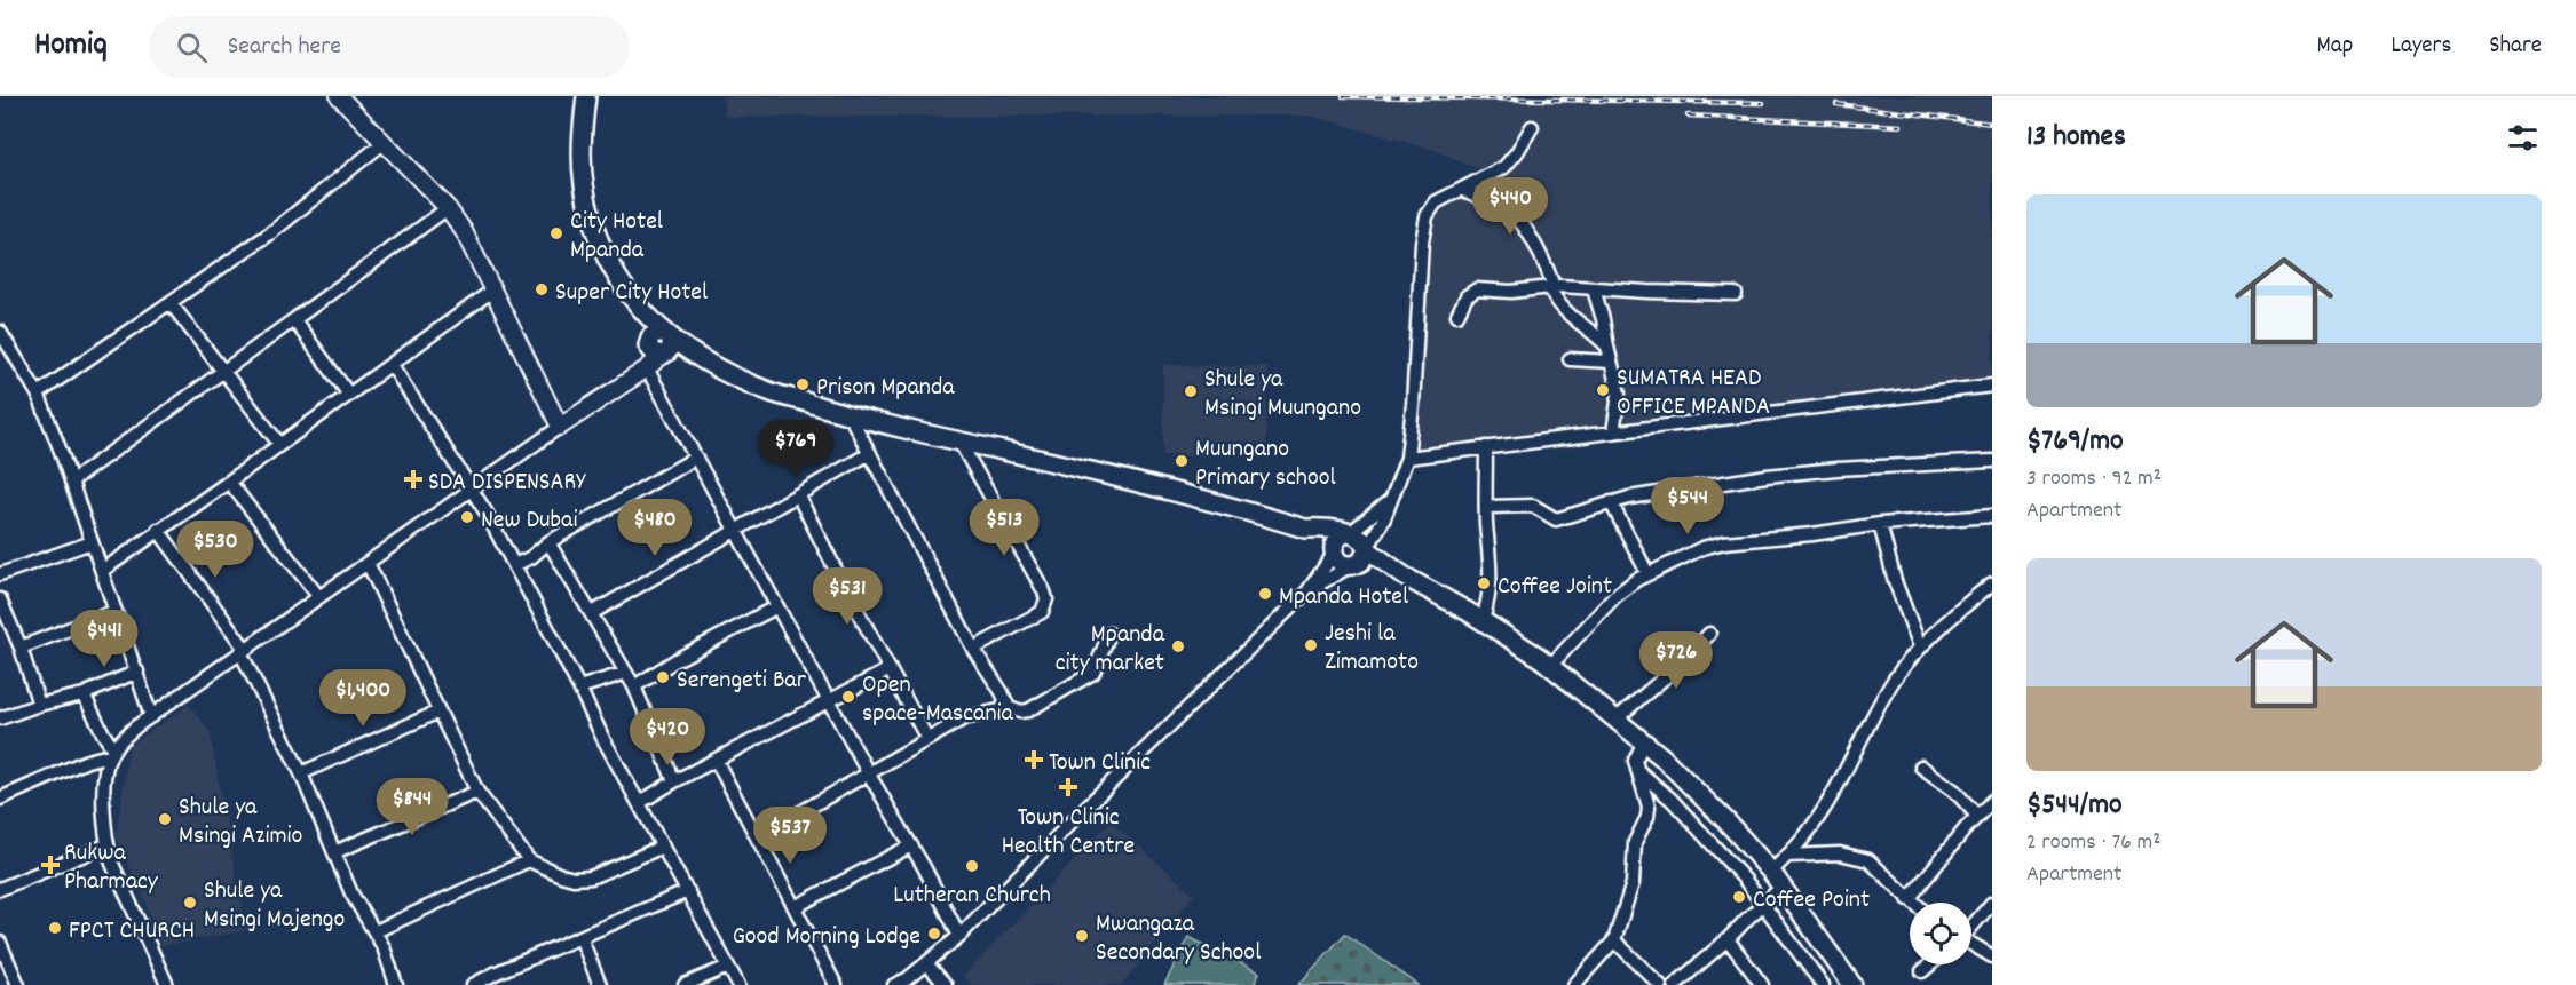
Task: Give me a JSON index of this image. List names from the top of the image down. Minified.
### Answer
{"places":{"other":["City Hotel Mpanda","Super City Hotel","Prison Mpanda","SUMATRA HEAD OFFICE MPANDA","Shule ya Msingi Muungano","Muungano Primary school","New Dubai","Coffee Joint","Mpanda Hotel","Jeshi la Zimamoto","Mpanda city market","Serengeti Bar","Open space-Mascania","Shule ya Msingi Azimio","Lutheran Church","Coffee Point","Shule ya Msingi Majengo","FPCT CHURCH","Good Morning Lodge","Mwangaza Secondary School"],"health":["SDA DISPENSARY","Town Clinic","Town Clinic Health Centre","Rukwa Pharmacy"]},"page":{"header":"Homiq","search":"Search here","nav":["Map","Layers","Share"],"heading":"13 homes","price":["$440","$769","$544","$480","$513","$530","$531","$441","$726","$1,400","$420","$844","$537"],"list":[{"name":"$769/mo","note":"3 rooms · 92 m² · Apartment"},{"name":"$544/mo","note":"2 rooms · 76 m² · Apartment"}]}}
